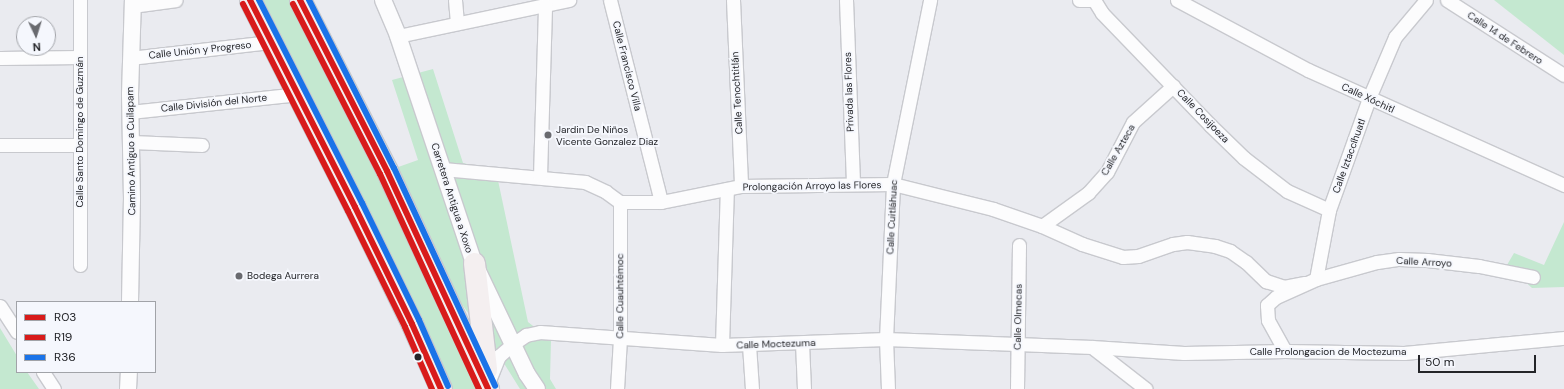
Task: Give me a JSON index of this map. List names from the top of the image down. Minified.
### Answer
{"streets":{"street":["Calle 14 de Febrero","Calle Unión y Progreso","Calle Francisco Villa","Privada las Flores","Calle Tenochtitlán","Calle Xóchitl","Calle División del Norte","Calle Cosijoeza","Calle Santo Domingo de Guzmán","Calle Azteca","Camino Antiguo a Cuilapam","Calle Iztaccíhuatl","Prolongación Arroyo las Flores","Carretera Antigua a Xoxo","Calle Cuitláhuac","Calle Arroyo","Calle Cuauhtémoc","Calle Olmecas","Calle Moctezuma","Calle Prolongacion de Moctezuma"]},"crossings":[["Calle Unión y Progreso","Camino Antiguo a Cuilapam"],["Calle Francisco Villa","Prolongación Arroyo las Flores"],["Privada las Flores","Prolongación Arroyo las Flores"],["Calle Tenochtitlán","Prolongación Arroyo las Flores"],["Calle Xóchitl","Calle Iztaccíhuatl"],["Calle División del Norte","Camino Antiguo a Cuilapam"],["Calle Cosijoeza","Calle Azteca"],["Calle Cosijoeza","Calle Iztaccíhuatl"],["Calle Azteca","Prolongación Arroyo las Flores"],["Calle Iztaccíhuatl","Prolongación Arroyo las Flores"],["Calle Iztaccíhuatl","Calle Arroyo"],["Prolongación Arroyo las Flores","Calle Cuitláhuac"],["Prolongación Arroyo las Flores","Calle Arroyo"],["Prolongación Arroyo las Flores","Calle Cuauhtémoc"],["Carretera Antigua a Xoxo","Calle Moctezuma"],["Calle Cuitláhuac","Calle Moctezuma"],["Calle Cuauhtémoc","Calle Moctezuma"],["Calle Olmecas","Calle Moctezuma"],["Calle Moctezuma","Calle Prolongacion de Moctezuma"]],"places":["Jardin De Niños Vicente Gonzalez Diaz","Bodega Aurrera"],"lines":["transit line R03","transit line R36","transit line R19"],"legend":["R03","R19","R36"],"scale_bar":"50 m","north":"bottom"}
